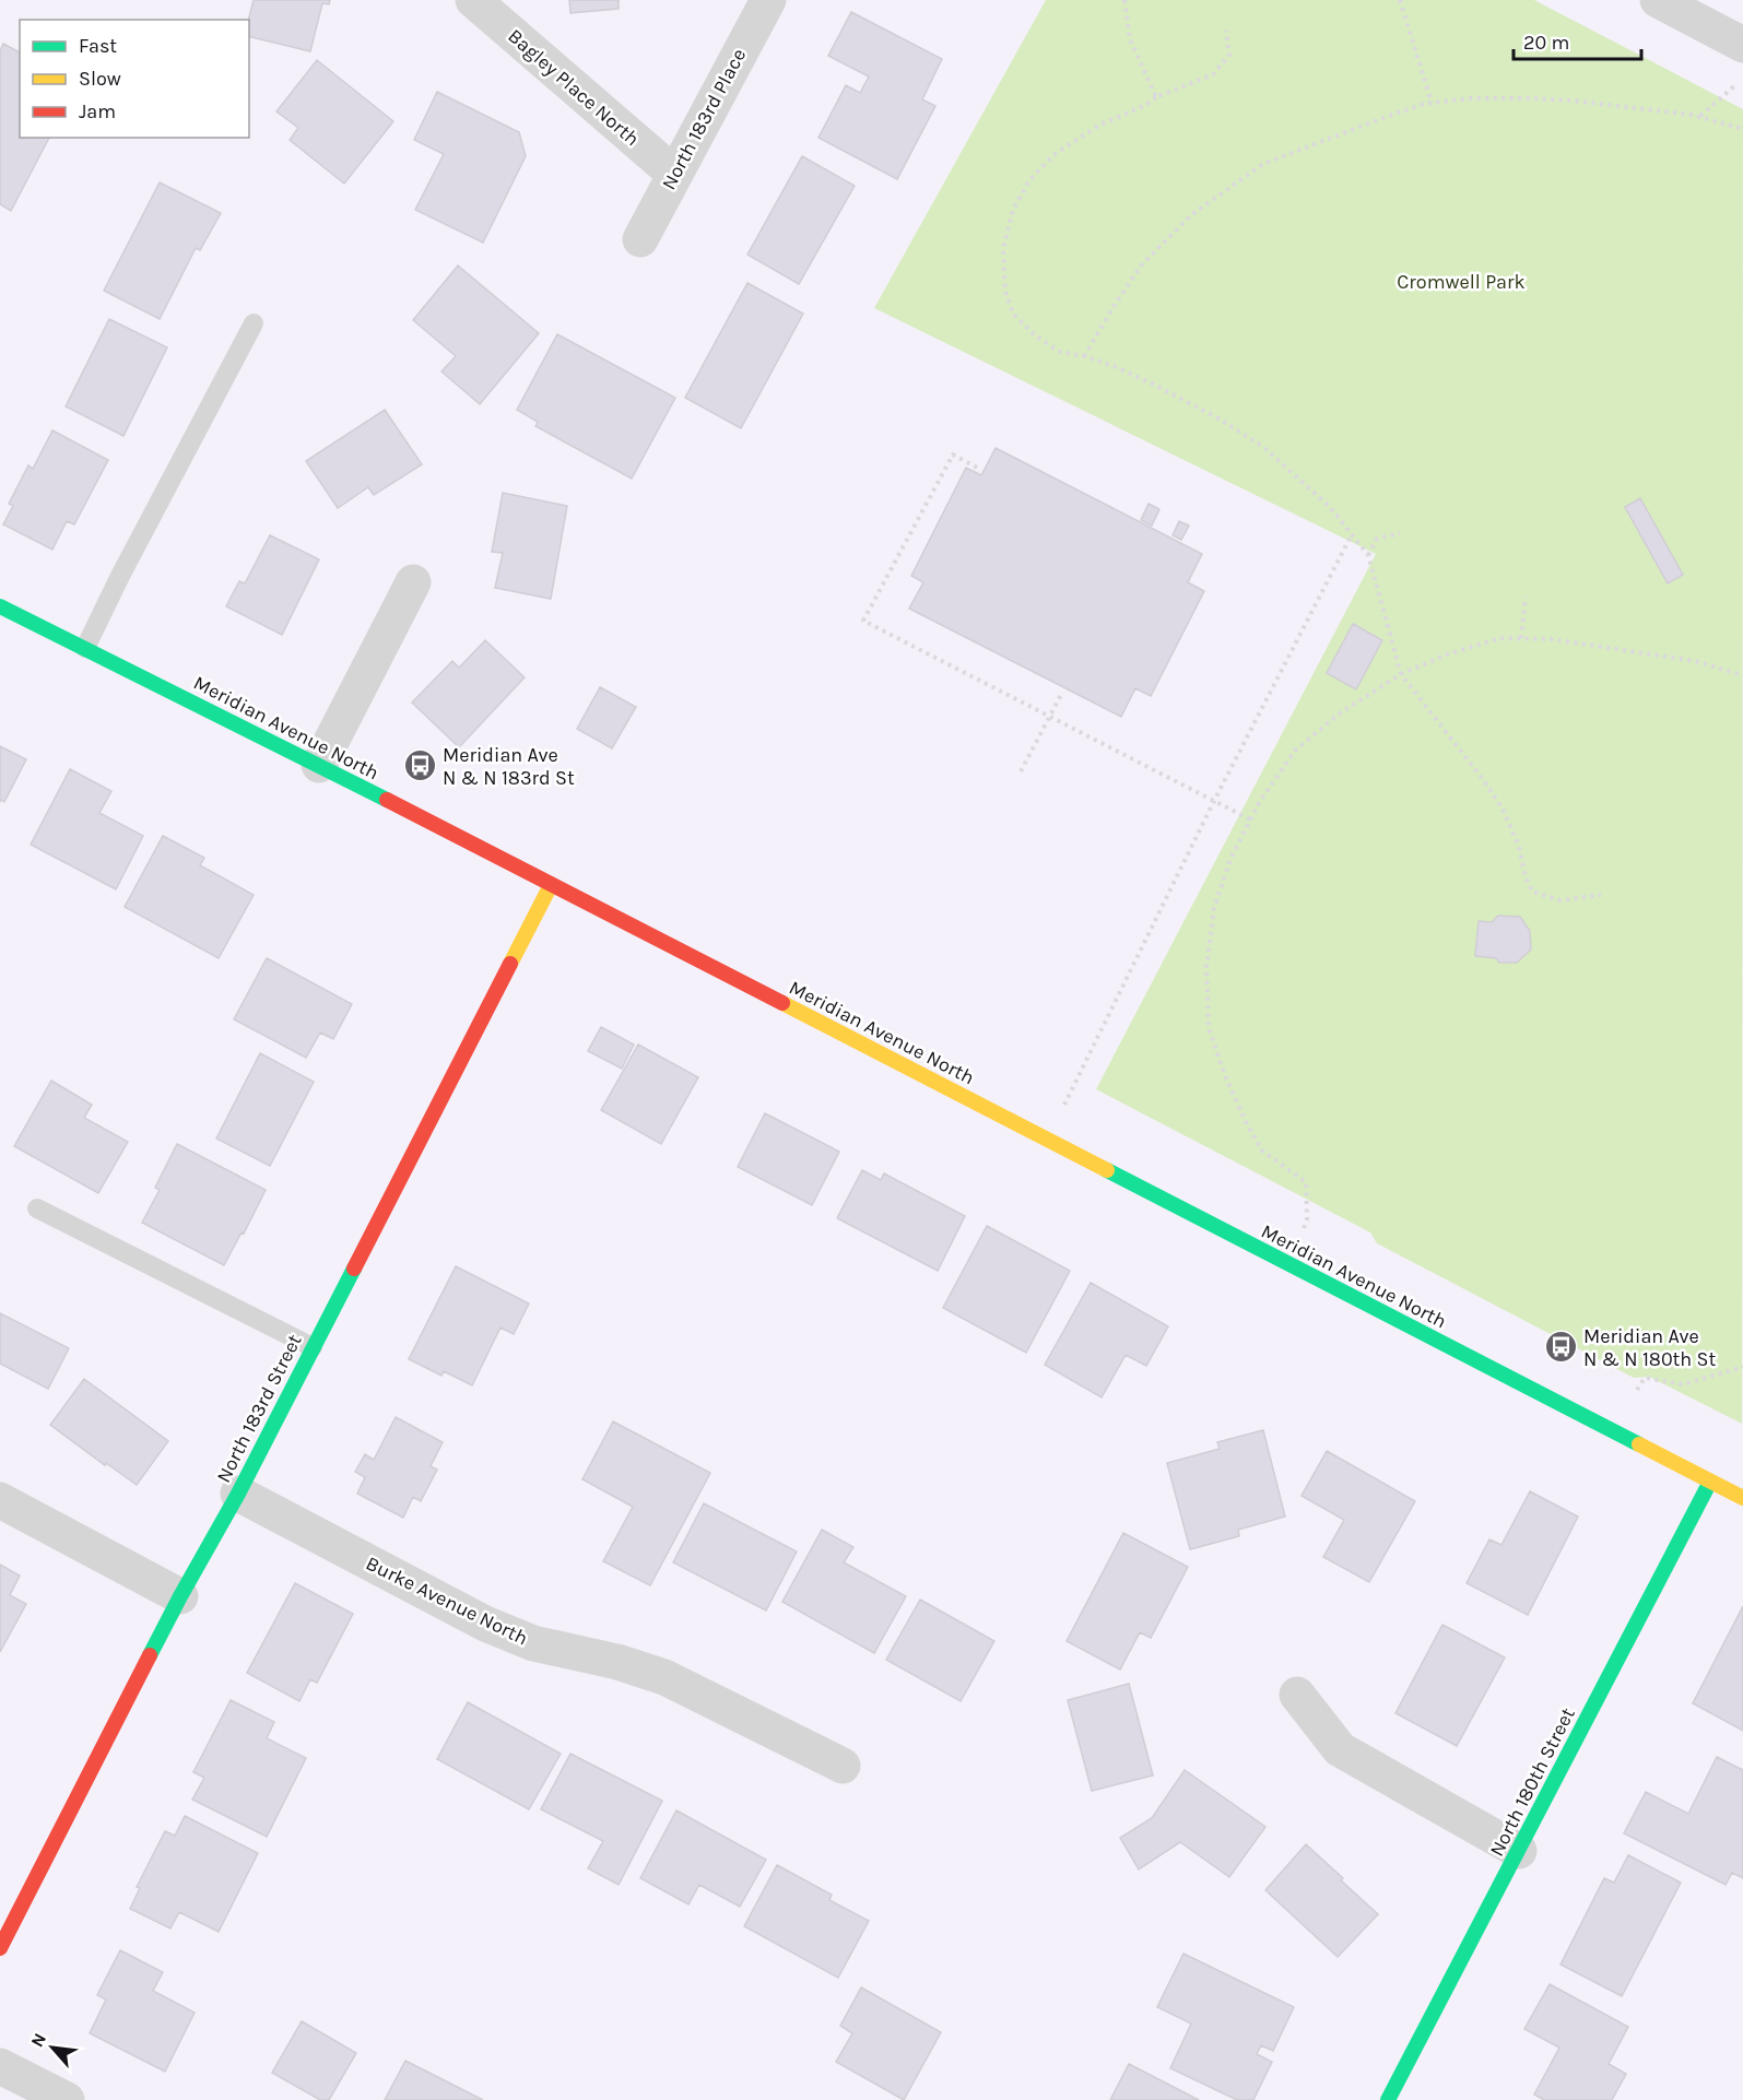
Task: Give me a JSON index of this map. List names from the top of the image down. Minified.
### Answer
{"streets":{"street":["Bagley Place North","North 183rd Place","Meridian Avenue North","North 183rd Street","Burke Avenue North","North 180th Street"]},"crossings":[["Bagley Place North","North 183rd Place"],["Meridian Avenue North","North 183rd Street"],["Meridian Avenue North","North 180th Street"],["North 183rd Street","Burke Avenue North"]],"parks":["Cromwell Park"],"places":{"bus stop":["Meridian Ave N & N 183rd St","Meridian Ave N & N 180th St"]},"legend":["Fast","Slow","Jam"],"scale_bar":"20 m","north":"top left"}
